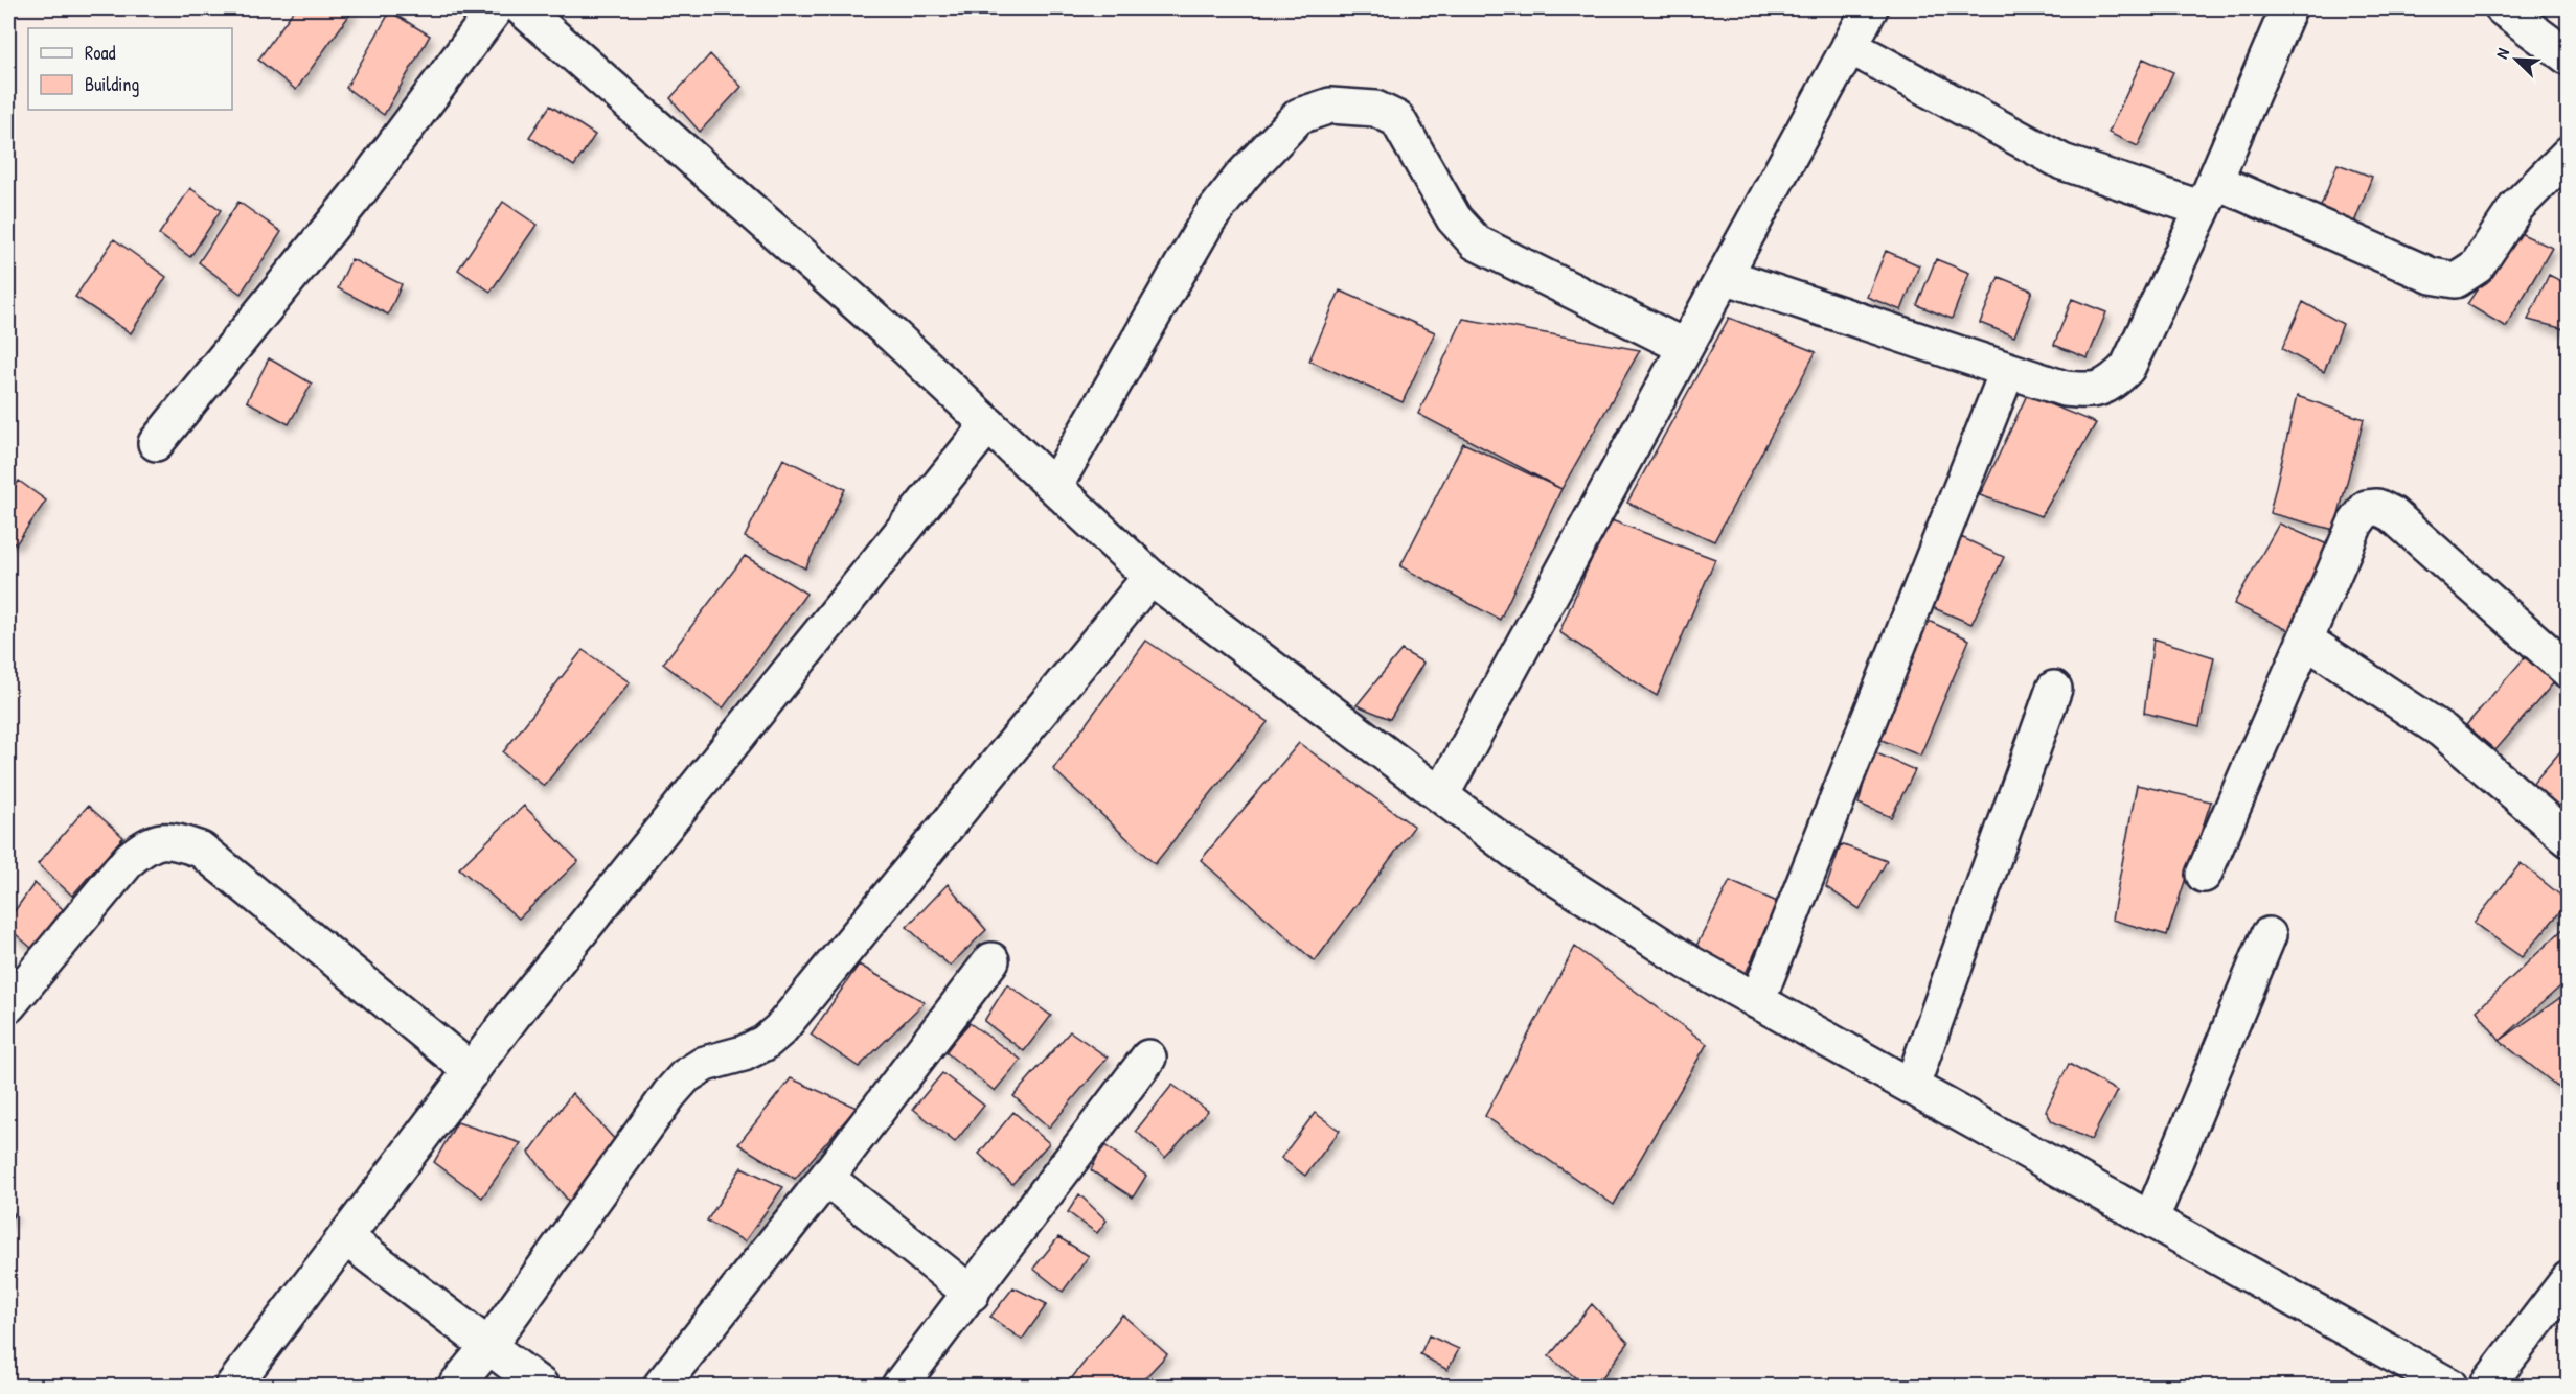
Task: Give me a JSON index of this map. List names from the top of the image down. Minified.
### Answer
{"legend":["Road","Building"],"north":"top left"}
